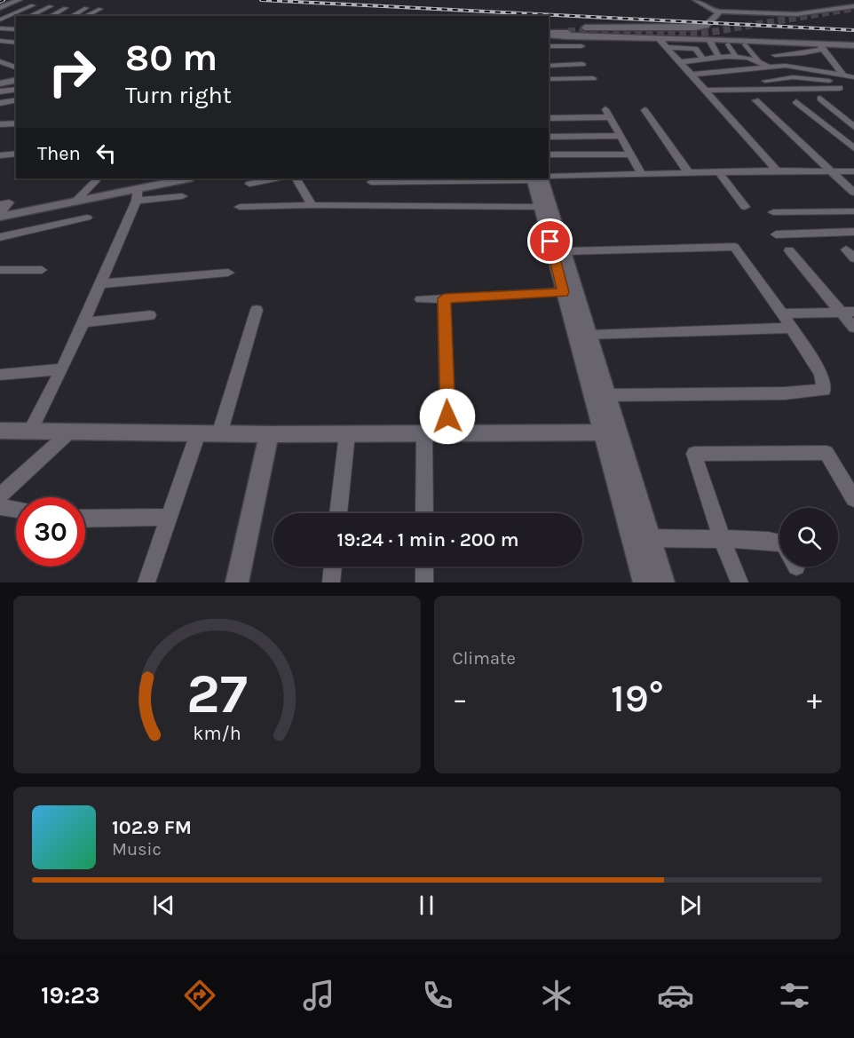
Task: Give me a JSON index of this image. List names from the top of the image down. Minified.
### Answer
{"page":{"turn":["80 m","Turn right"],"then":"Then","limit":"30","trip":"19:24 · 1 min · 200 m","tile":"Climate","heat":["−","19°","+"],"song":["102.9 FM","Music"],"tabs":"19:23","gauge":["27","km/h"]}}
